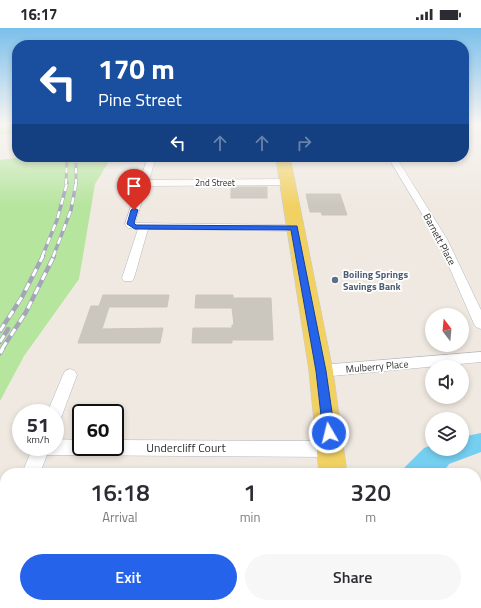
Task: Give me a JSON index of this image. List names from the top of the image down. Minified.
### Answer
{"streets":{"street":["2nd Street","Barnett Place","Mulberry Place","Undercliff Court"]},"places":["Boiling Springs Savings Bank"],"north":"top","page":{"status":"16:17","turn":["170 m","Pine Street"],"speed":"51 km/h","limit":"60","eta":["16:18","Arrival","1","min","320","m"],"buttons":["Exit","Share"]}}
